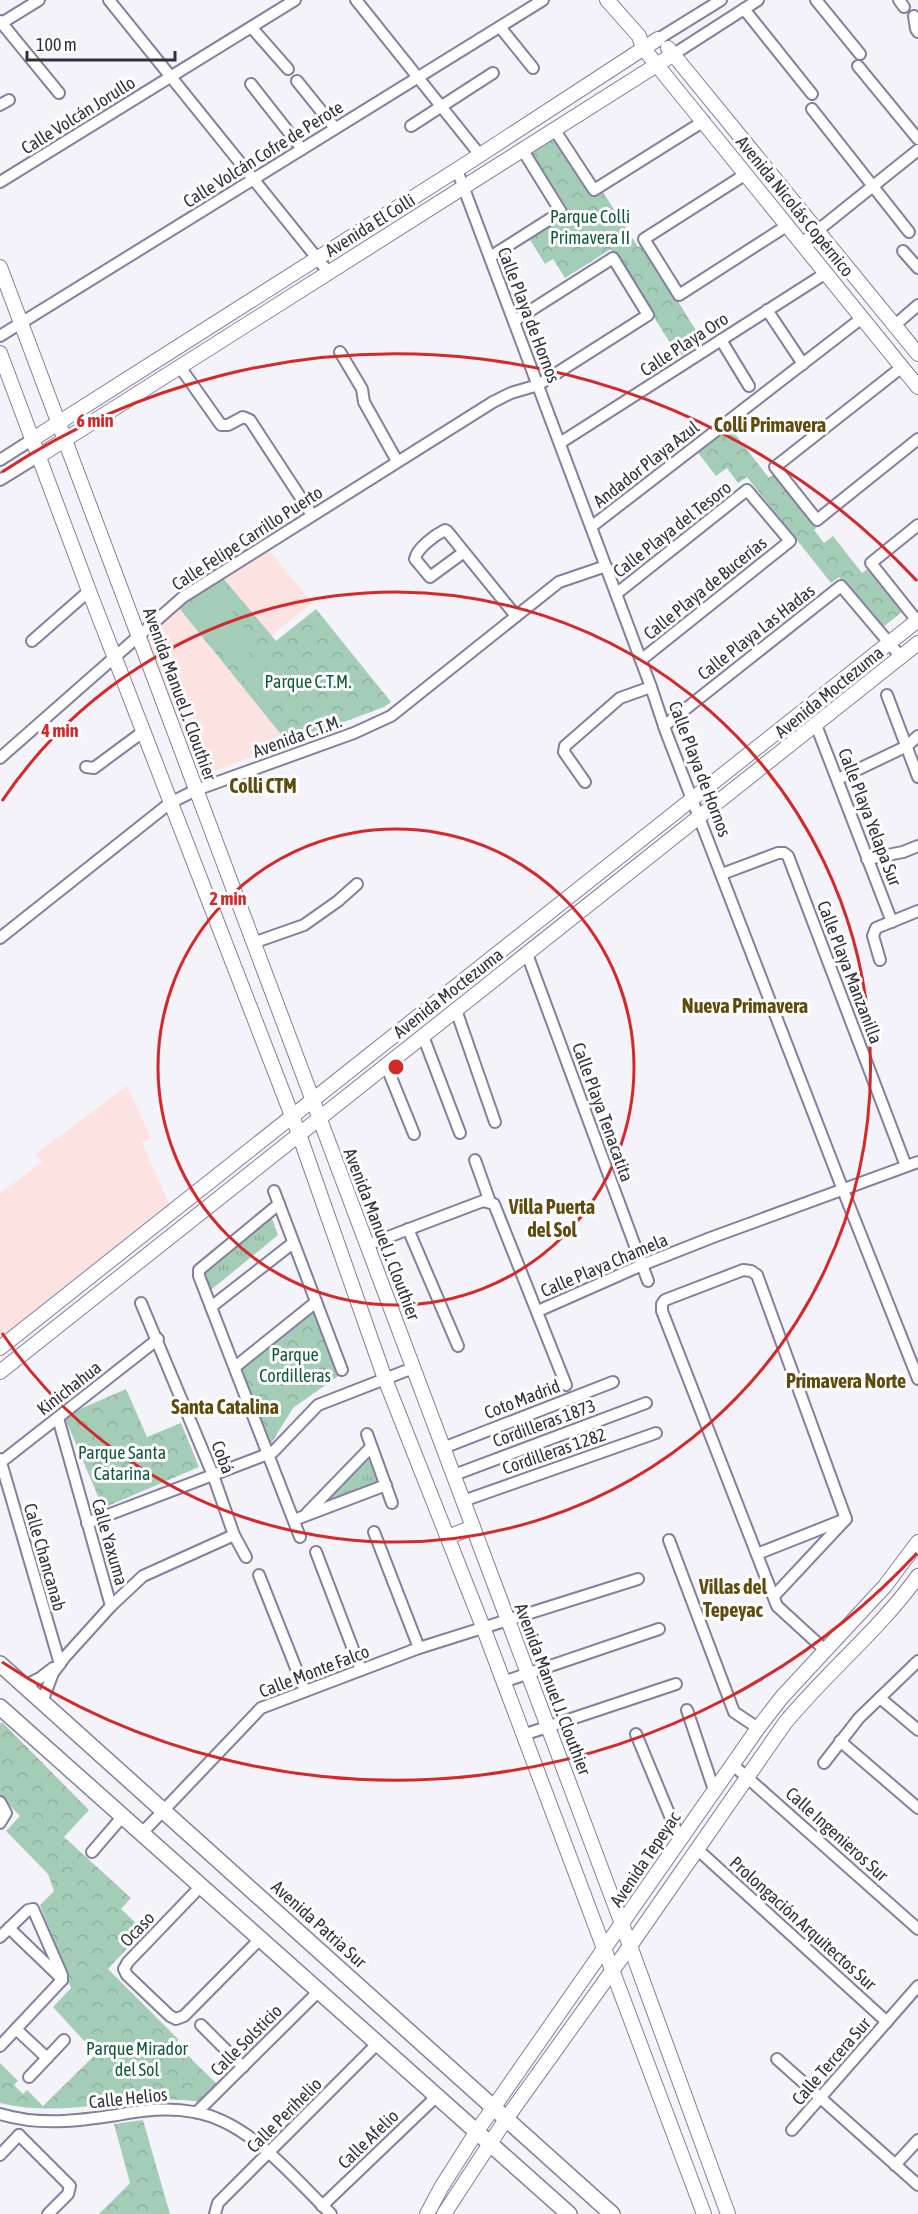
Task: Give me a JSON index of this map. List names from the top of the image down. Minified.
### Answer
{"streets":{"main road":["Avenida Patria Sur"],"street":["Calle Volcán Jorullo","Calle Volcán Cofre de Perote","Avenida Nicolás Copérnico","Avenida El Colli","Calle Playa de Hornos","Calle Playa Oro","Andador Playa Azul","Calle Playa del Tesoro","Calle Felipe Carrillo Puerto","Calle Playa de Bucerías","Calle Playa Las Hadas","Avenida Moctezuma","Avenida Manuel J. Clouthier","Avenida C.T.M.","Calle Playa Yelapa Sur","Calle Playa Manzanilla","Calle Playa Tenacatita","Calle Playa Chamela","Kinichahua","Coto Madrid","Cordilleras 1873","Cordilleras 1282","Cobá","Calle Yaxuma","Calle Chancanab","Calle Monte Falco","Calle Ingenieros Sur","Avenida Tepeyac","Prolongación Arquitectos Sur","Ocaso","Calle Solsticio","Calle Tercera Sur","Calle Helios","Calle Perihelio","Calle Afelio"]},"crossings":[["Calle Volcán Cofre de Perote","Avenida Manuel J. Clouthier"],["Avenida Nicolás Copérnico","Avenida El Colli"],["Avenida Nicolás Copérnico","Calle Playa Oro"],["Avenida Nicolás Copérnico","Andador Playa Azul"],["Avenida El Colli","Calle Playa de Hornos"],["Avenida El Colli","Avenida Manuel J. Clouthier"],["Calle Playa de Hornos","Calle Playa Oro"],["Calle Playa de Hornos","Andador Playa Azul"],["Calle Playa de Hornos","Calle Playa del Tesoro"],["Calle Playa de Hornos","Calle Felipe Carrillo Puerto"],["Calle Playa de Hornos","Calle Playa de Bucerías"],["Calle Playa de Hornos","Calle Playa Las Hadas"],["Calle Playa de Hornos","Avenida Moctezuma"],["Calle Playa de Hornos","Avenida C.T.M."],["Calle Playa de Hornos","Calle Playa Manzanilla"],["Calle Playa de Hornos","Calle Playa Chamela"],["Calle Playa del Tesoro","Calle Playa de Bucerías"],["Calle Felipe Carrillo Puerto","Avenida Manuel J. Clouthier"],["Calle Playa Las Hadas","Avenida Moctezuma"],["Avenida Moctezuma","Avenida Manuel J. Clouthier"],["Avenida Moctezuma","Calle Playa Yelapa Sur"],["Avenida Moctezuma","Calle Playa Tenacatita"],["Avenida Manuel J. Clouthier","Avenida C.T.M."],["Avenida Manuel J. Clouthier","Coto Madrid"],["Avenida Manuel J. Clouthier","Cordilleras 1873"],["Avenida Manuel J. Clouthier","Cordilleras 1282"],["Avenida Manuel J. Clouthier","Calle Monte Falco"],["Avenida Manuel J. Clouthier","Avenida Tepeyac"],["Calle Playa Manzanilla","Calle Playa Chamela"],["Calle Playa Tenacatita","Calle Playa Chamela"],["Kinichahua","Cobá"],["Kinichahua","Calle Yaxuma"],["Kinichahua","Calle Chancanab"],["Calle Monte Falco","Avenida Patria Sur"],["Calle Ingenieros Sur","Avenida Tepeyac"],["Avenida Tepeyac","Prolongación Arquitectos Sur"],["Avenida Tepeyac","Avenida Patria Sur"],["Prolongación Arquitectos Sur","Calle Tercera Sur"],["Calle Solsticio","Calle Helios"],["Calle Helios","Calle Perihelio"],["Calle Helios","Calle Afelio"]],"districts":["Colli Primavera","Colli CTM","Nueva Primavera","Villa Puerta del Sol","Primavera Norte","Santa Catalina","Villas del Tepeyac"],"parks":["Parque Colli Primavera II","Parque C.T.M.","Parque Cordilleras","Parque Santa Catarina","Parque Mirador del Sol"],"scale_bar":"100 m","rings":["6 min","4 min","2 min"]}
